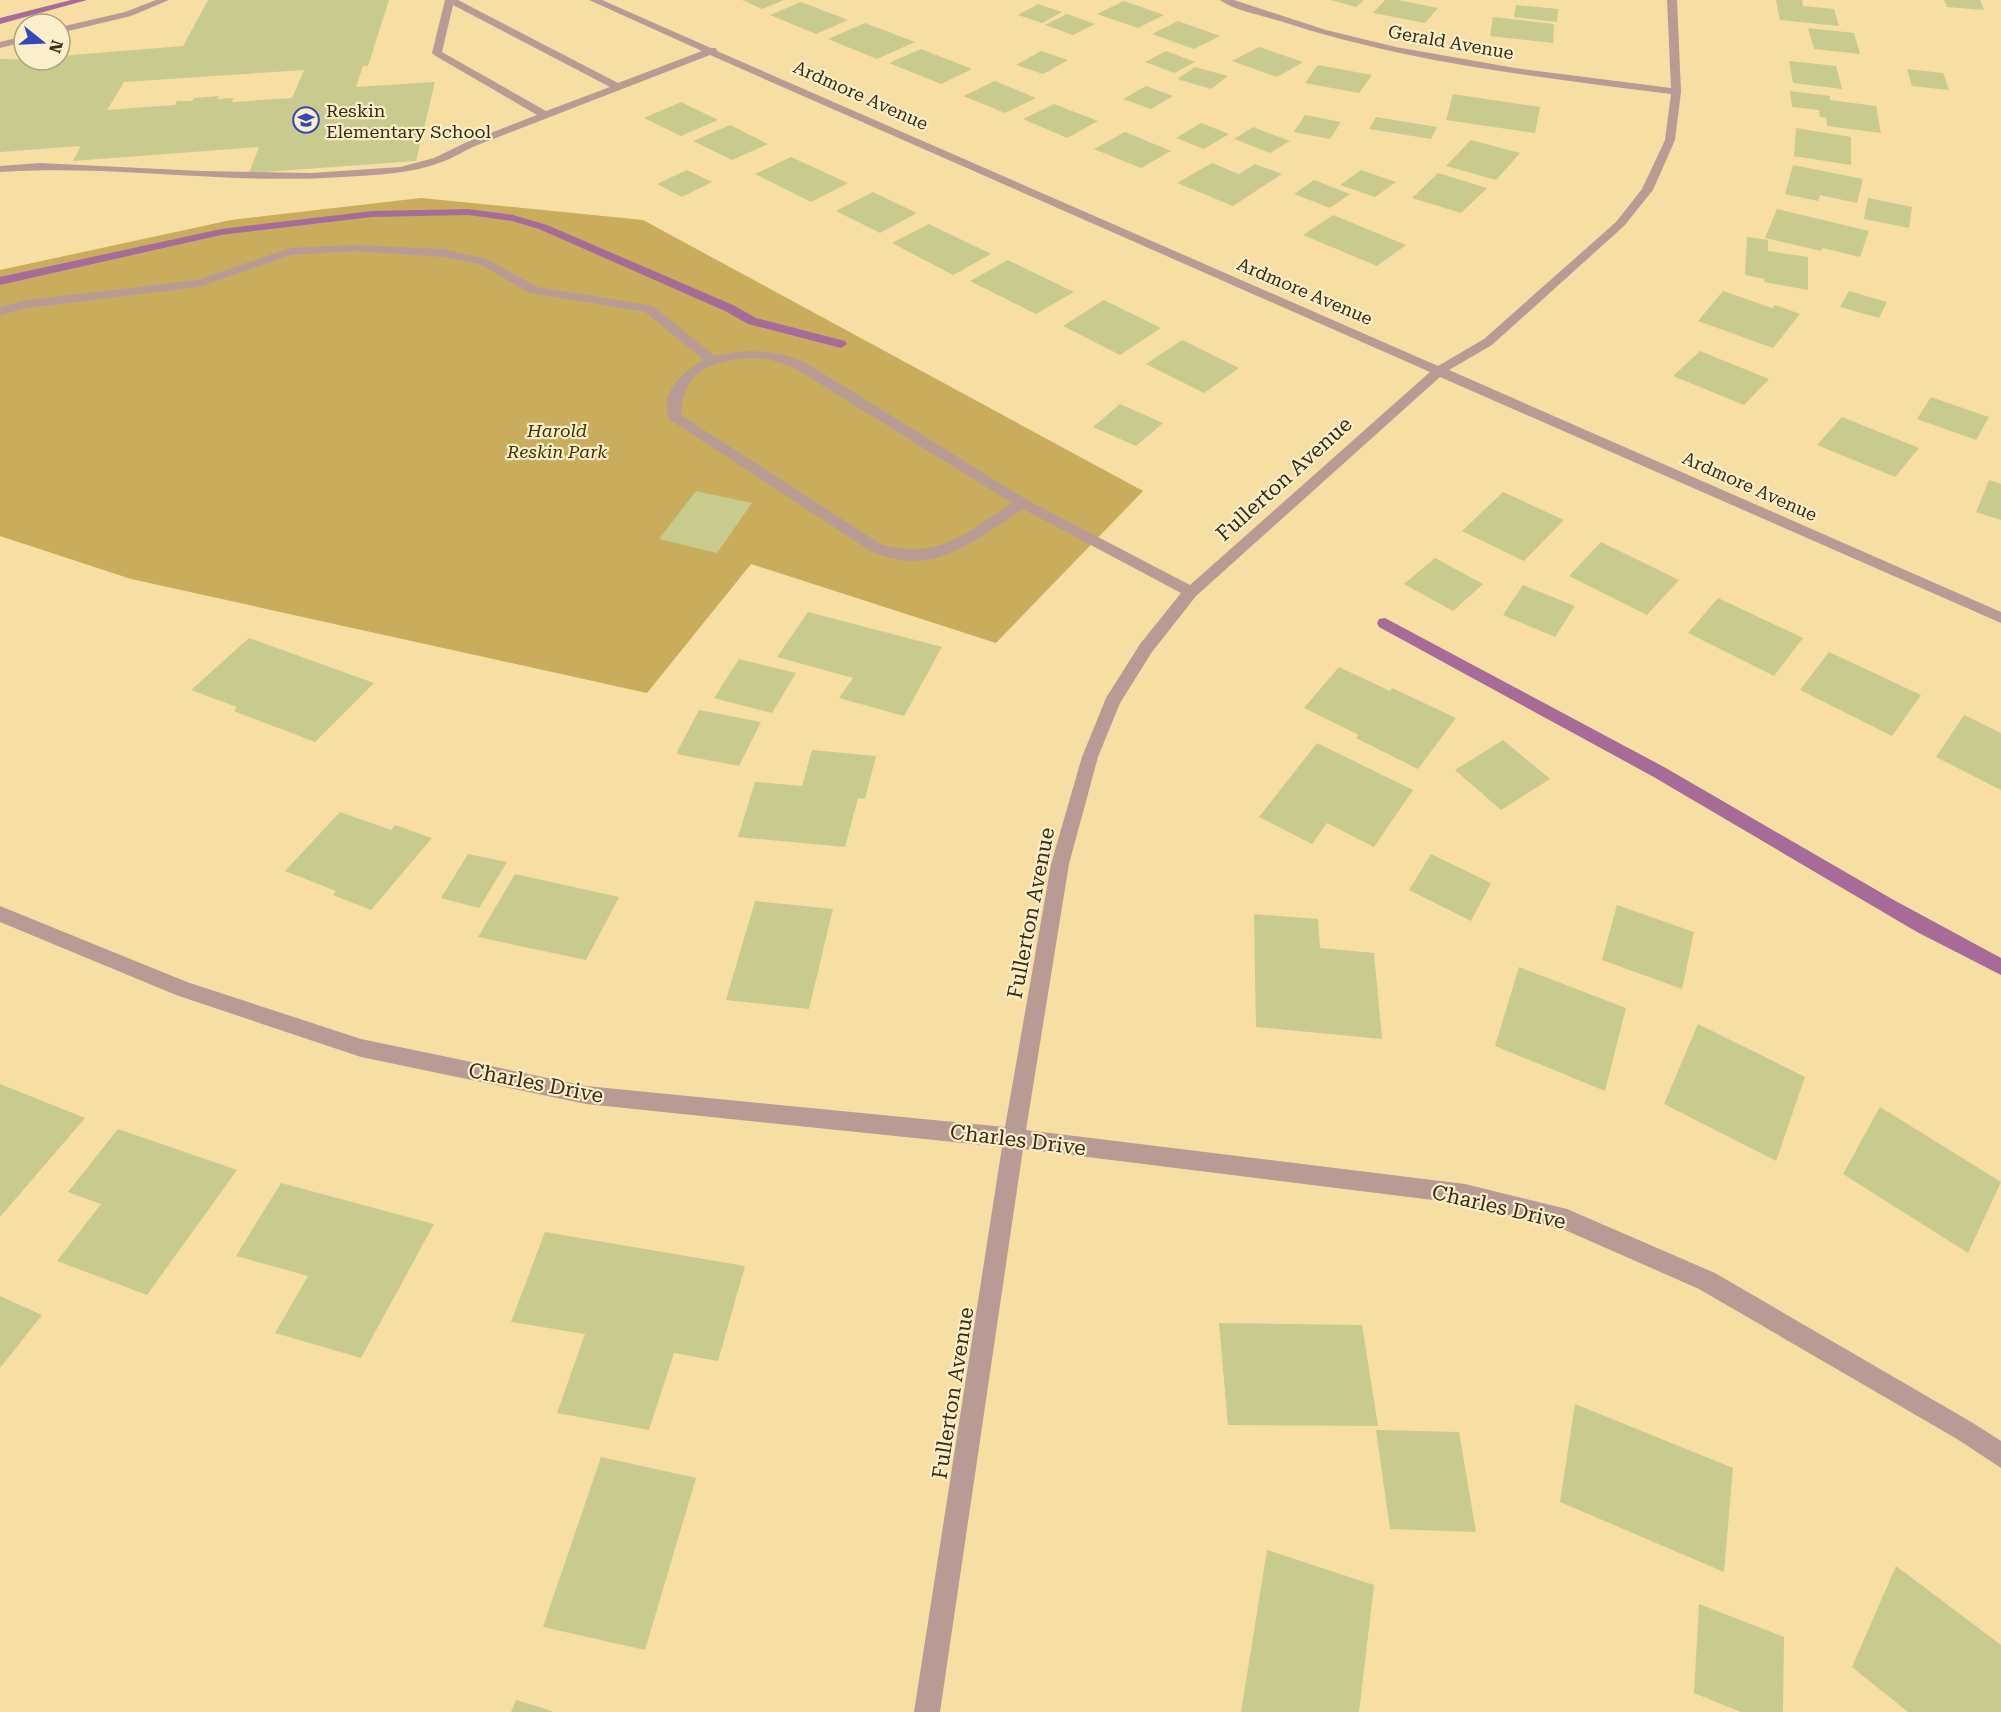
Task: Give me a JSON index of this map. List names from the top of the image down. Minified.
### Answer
{"streets":{"street":["Gerald Avenue","Ardmore Avenue","Fullerton Avenue","Charles Drive"]},"crossings":[["Gerald Avenue","Fullerton Avenue"],["Ardmore Avenue","Fullerton Avenue"],["Fullerton Avenue","Charles Drive"]],"parks":["Harold Reskin Park"],"places":{"school or university":["Reskin Elementary School"]},"north":"right"}
